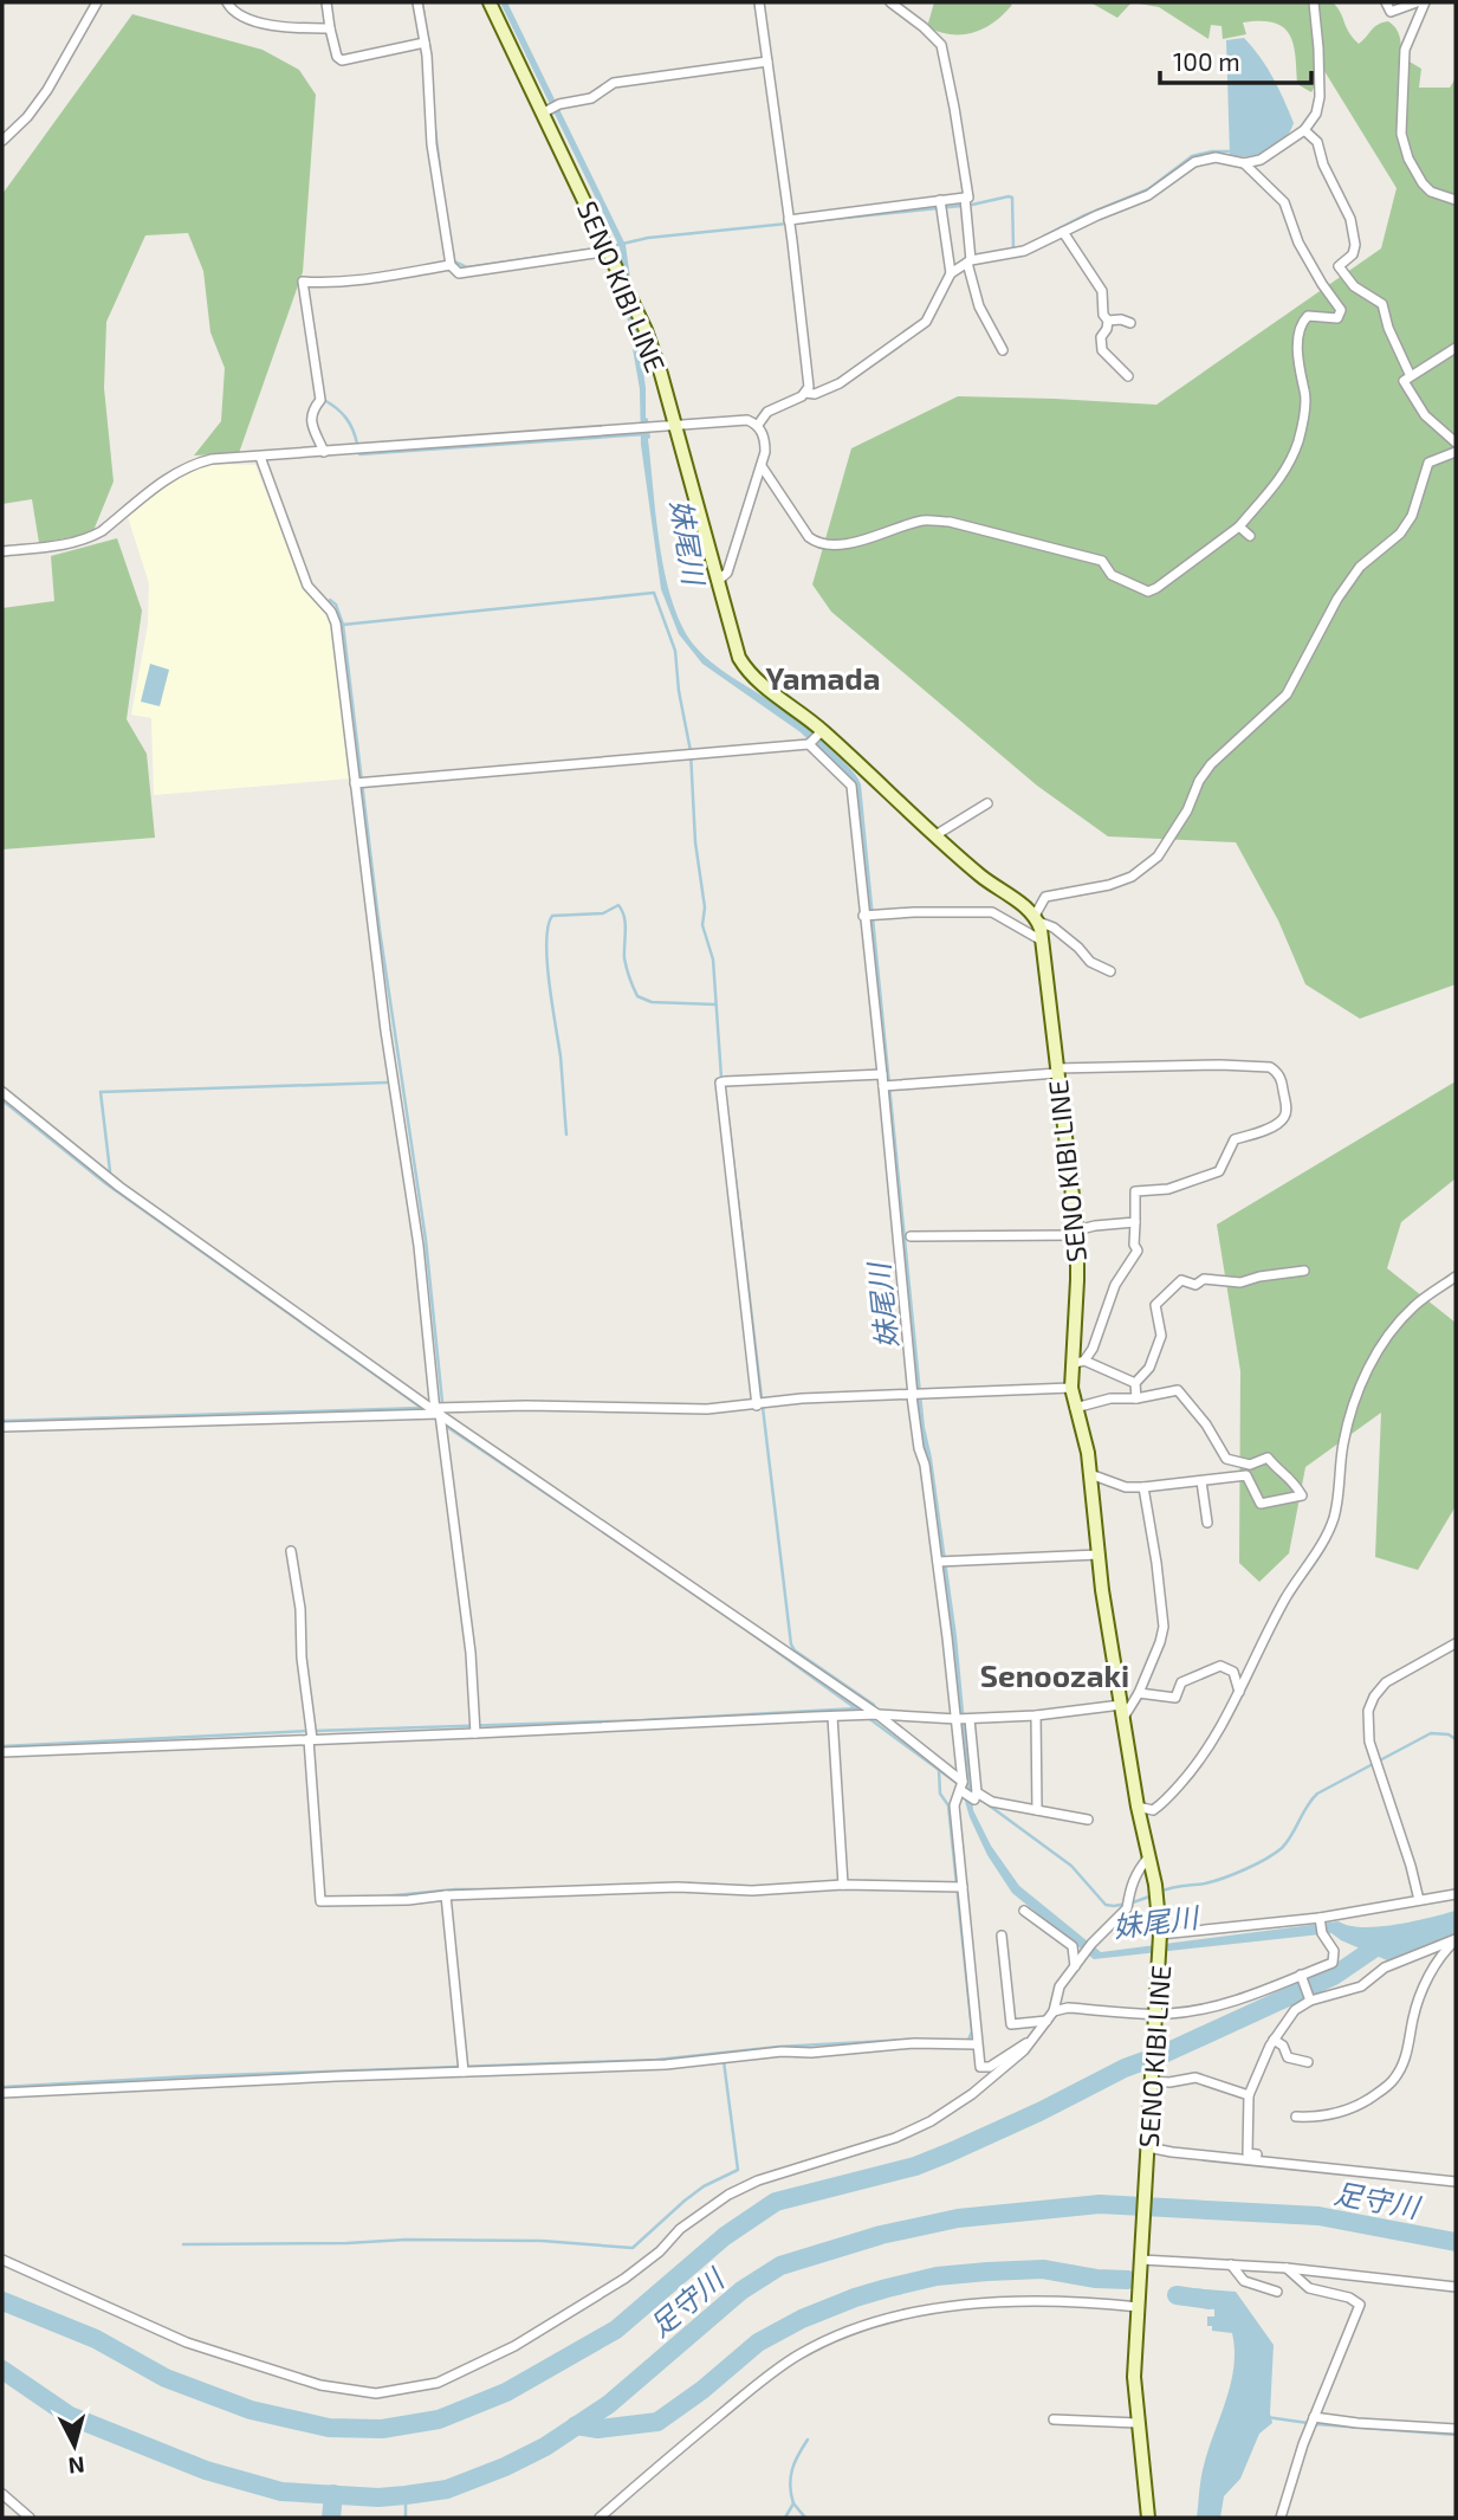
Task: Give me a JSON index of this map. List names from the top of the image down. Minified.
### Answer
{"streets":{"main road":["SENO KIBI LINE"]},"districts":["Yamada","Senoozaki"],"water":["妹尾川","足守川"],"scale_bar":"100 m","north":"bottom"}
